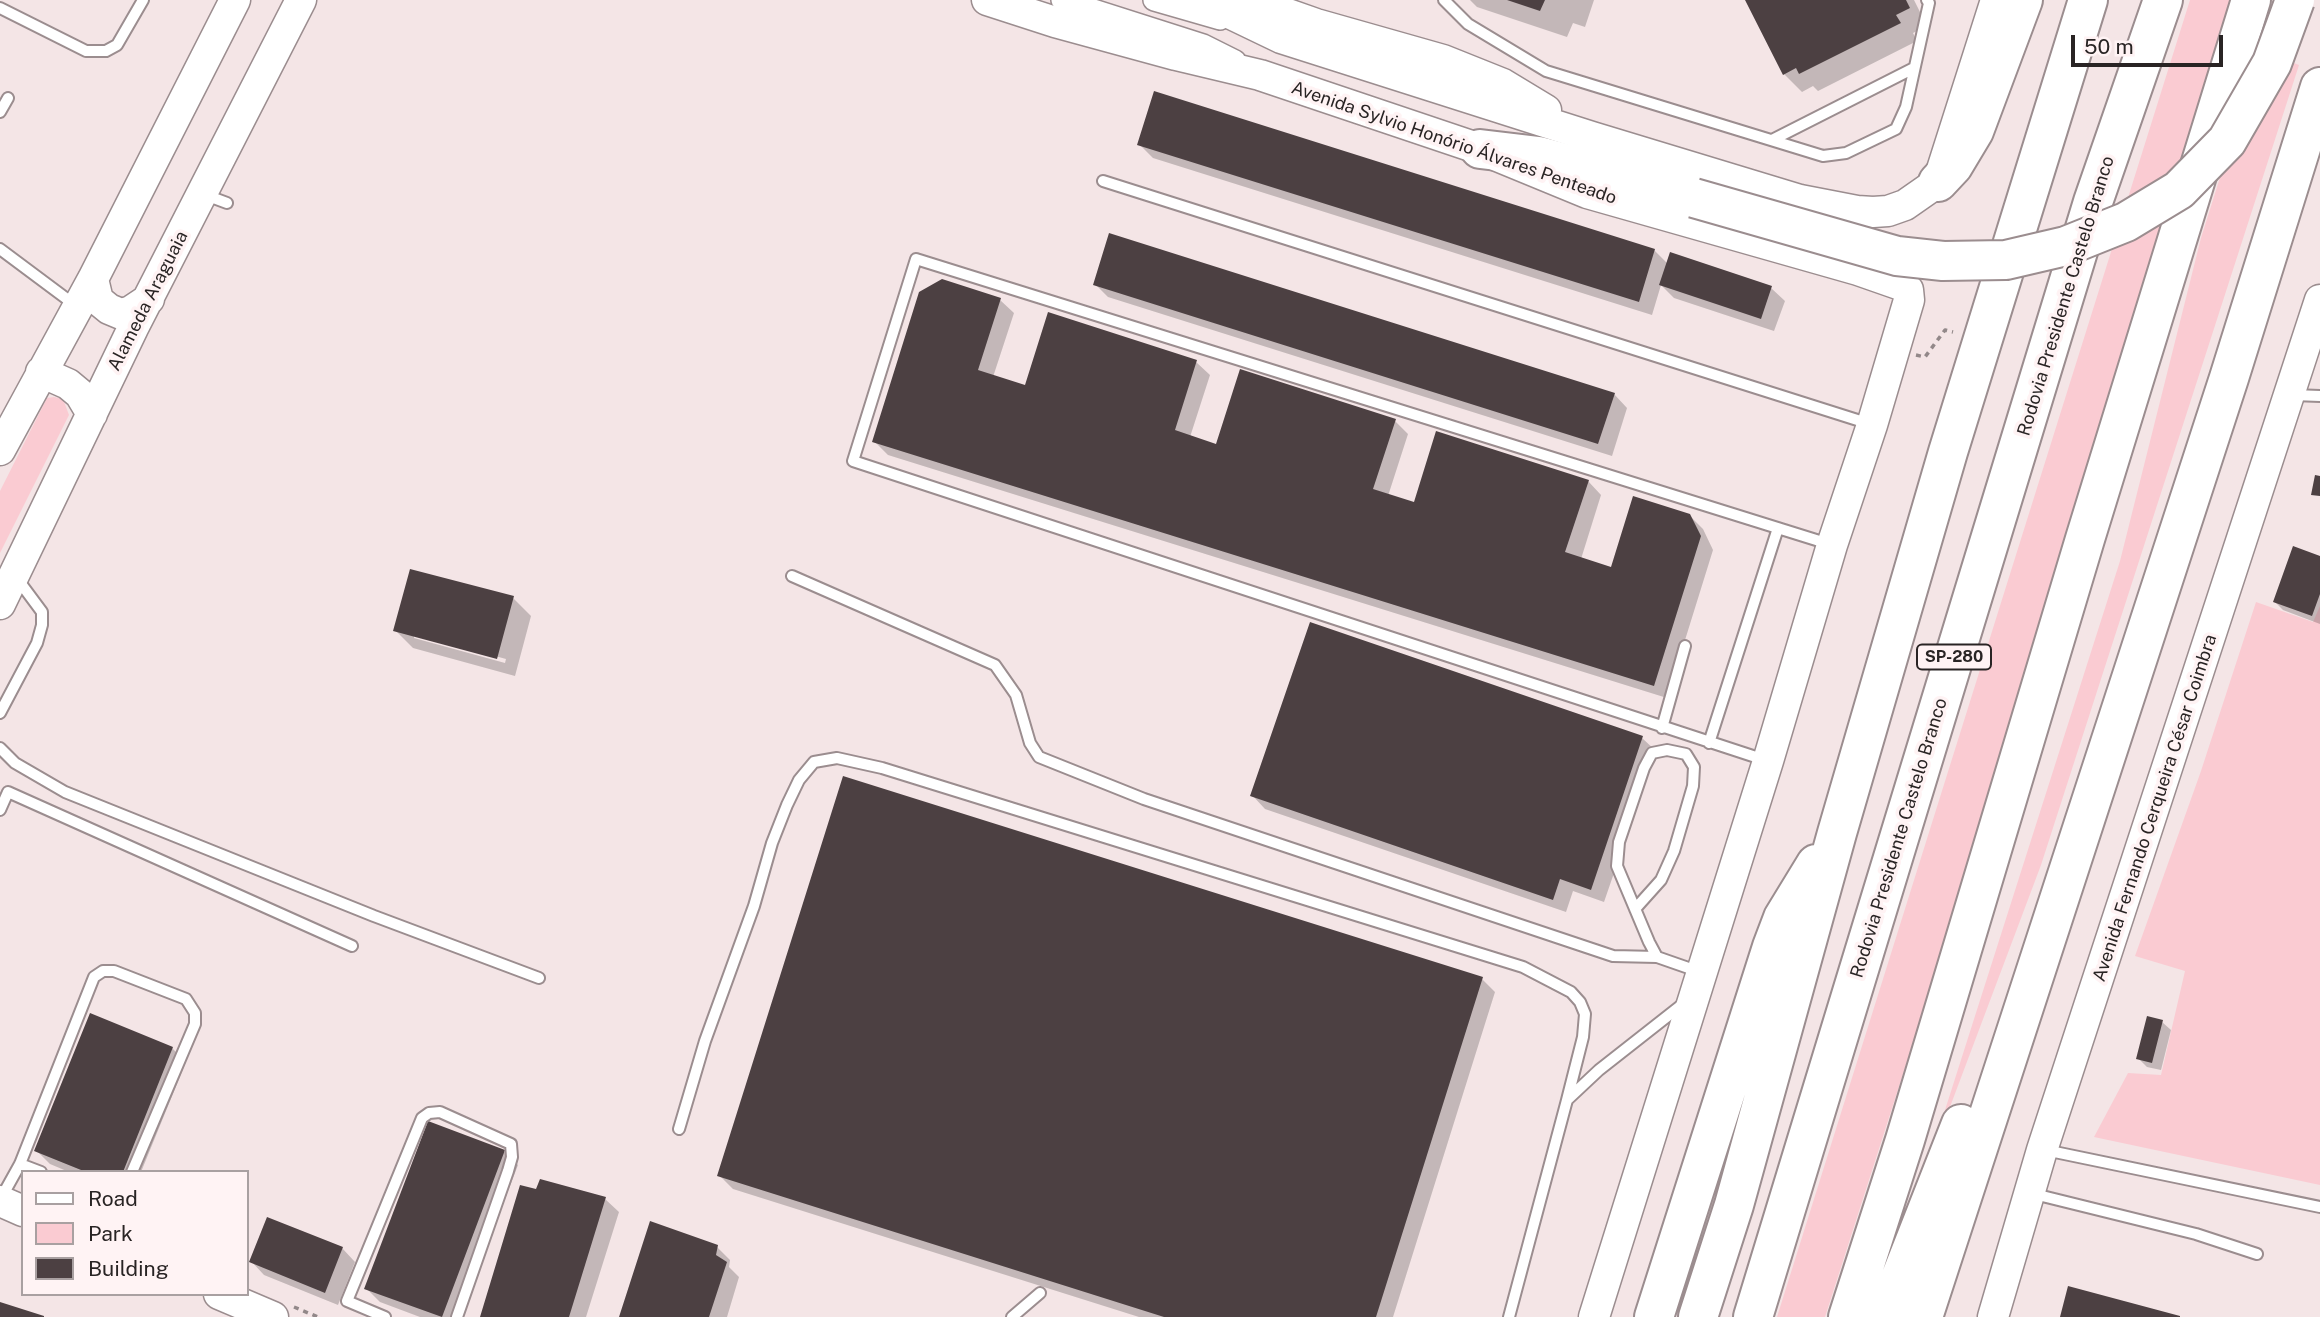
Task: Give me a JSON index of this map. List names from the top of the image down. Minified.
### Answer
{"streets":{"highway":["Rodovia Presidente Castelo Branco","SP-280"],"street":["Avenida Sylvio Honório Álvares Penteado","Alameda Araguaia","Avenida Fernando Cerqueira César Coimbra"]},"legend":["Road","Park","Building"],"scale_bar":"50 m"}
